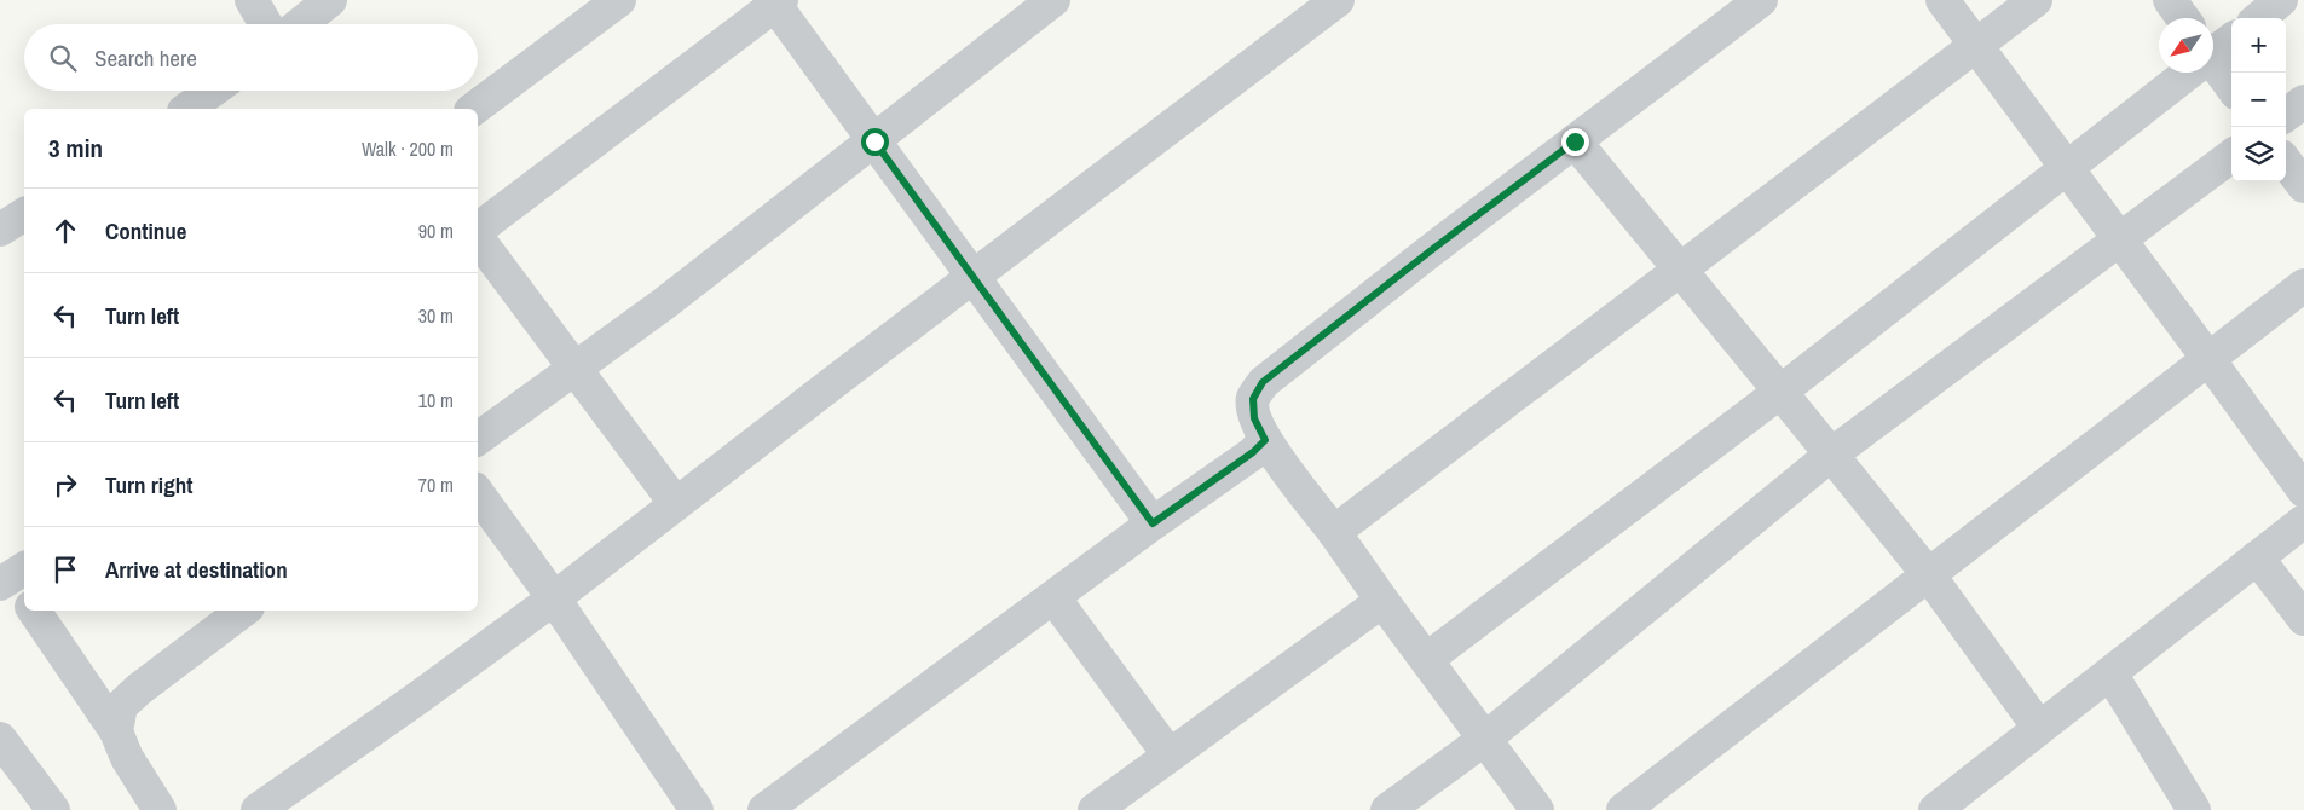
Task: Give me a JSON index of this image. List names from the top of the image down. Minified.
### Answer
{"north":"bottom left","page":{"map_buttons":["+","−"],"search":"Search here","heading":["3 min","Walk · 200 m"],"list":[["Continue","90 m"],["Turn left","30 m"],["Turn left","10 m"],["Turn right","70 m"],"Arrive at destination"]}}
